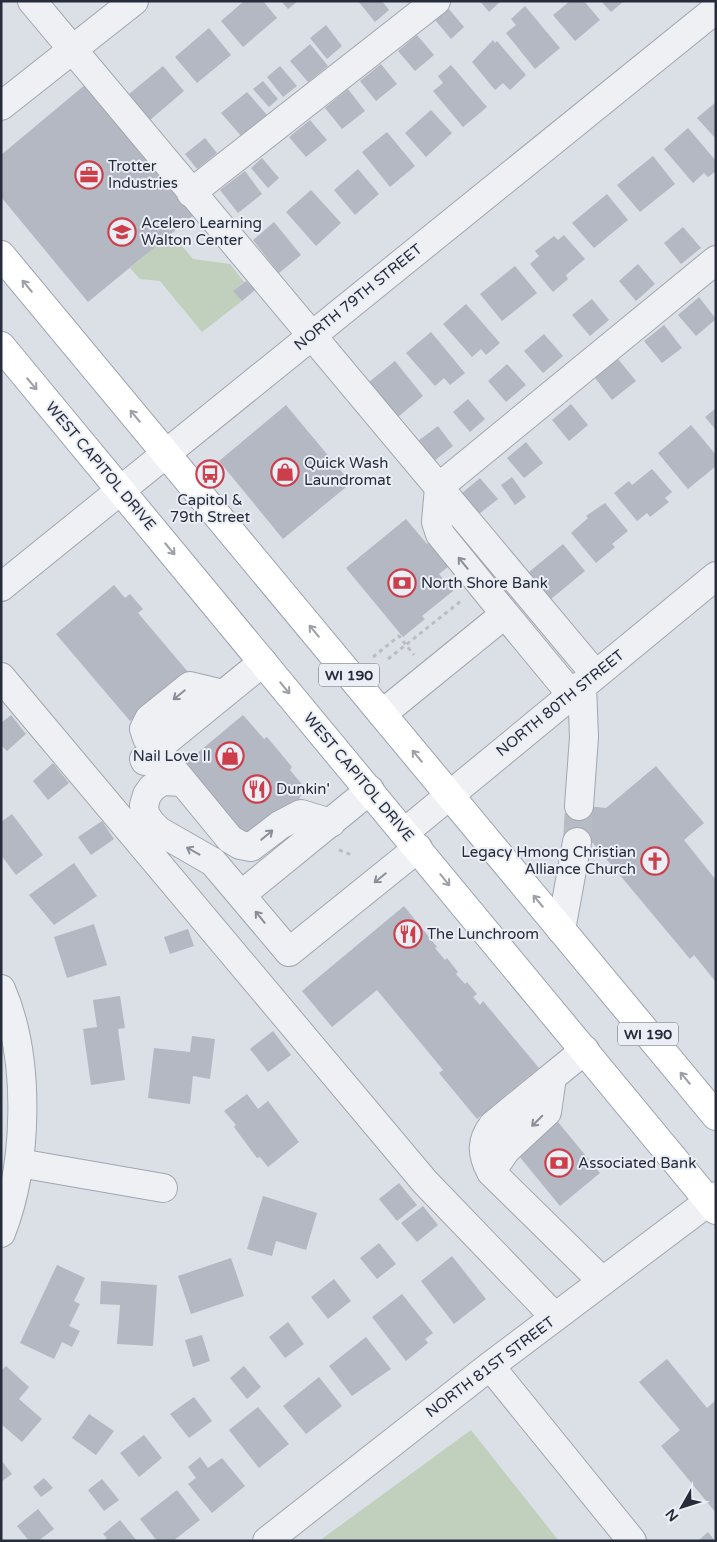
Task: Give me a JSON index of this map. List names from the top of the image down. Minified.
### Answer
{"streets":{"main road":["WEST CAPITOL DRIVE","WI 190"],"street":["NORTH 79TH STREET","NORTH 80TH STREET","NORTH 81ST STREET"]},"crossings":[["NORTH 79TH STREET","WEST CAPITOL DRIVE"],["NORTH 79TH STREET","WI 190"],["WEST CAPITOL DRIVE","NORTH 80TH STREET"],["WEST CAPITOL DRIVE","NORTH 81ST STREET"],["WI 190","NORTH 80TH STREET"]],"places":{"office":["Trotter Industries"],"school or university":["Acelero Learning Walton Center"],"shop":["Quick Wash Laundromat","Nail Love II"],"bus stop":["Capitol & 79th Street"],"bank":["North Shore Bank","Associated Bank"],"restaurant":["Dunkin'","The Lunchroom"],"church":["Legacy Hmong Christian Alliance Church"]},"north":"bottom left"}
